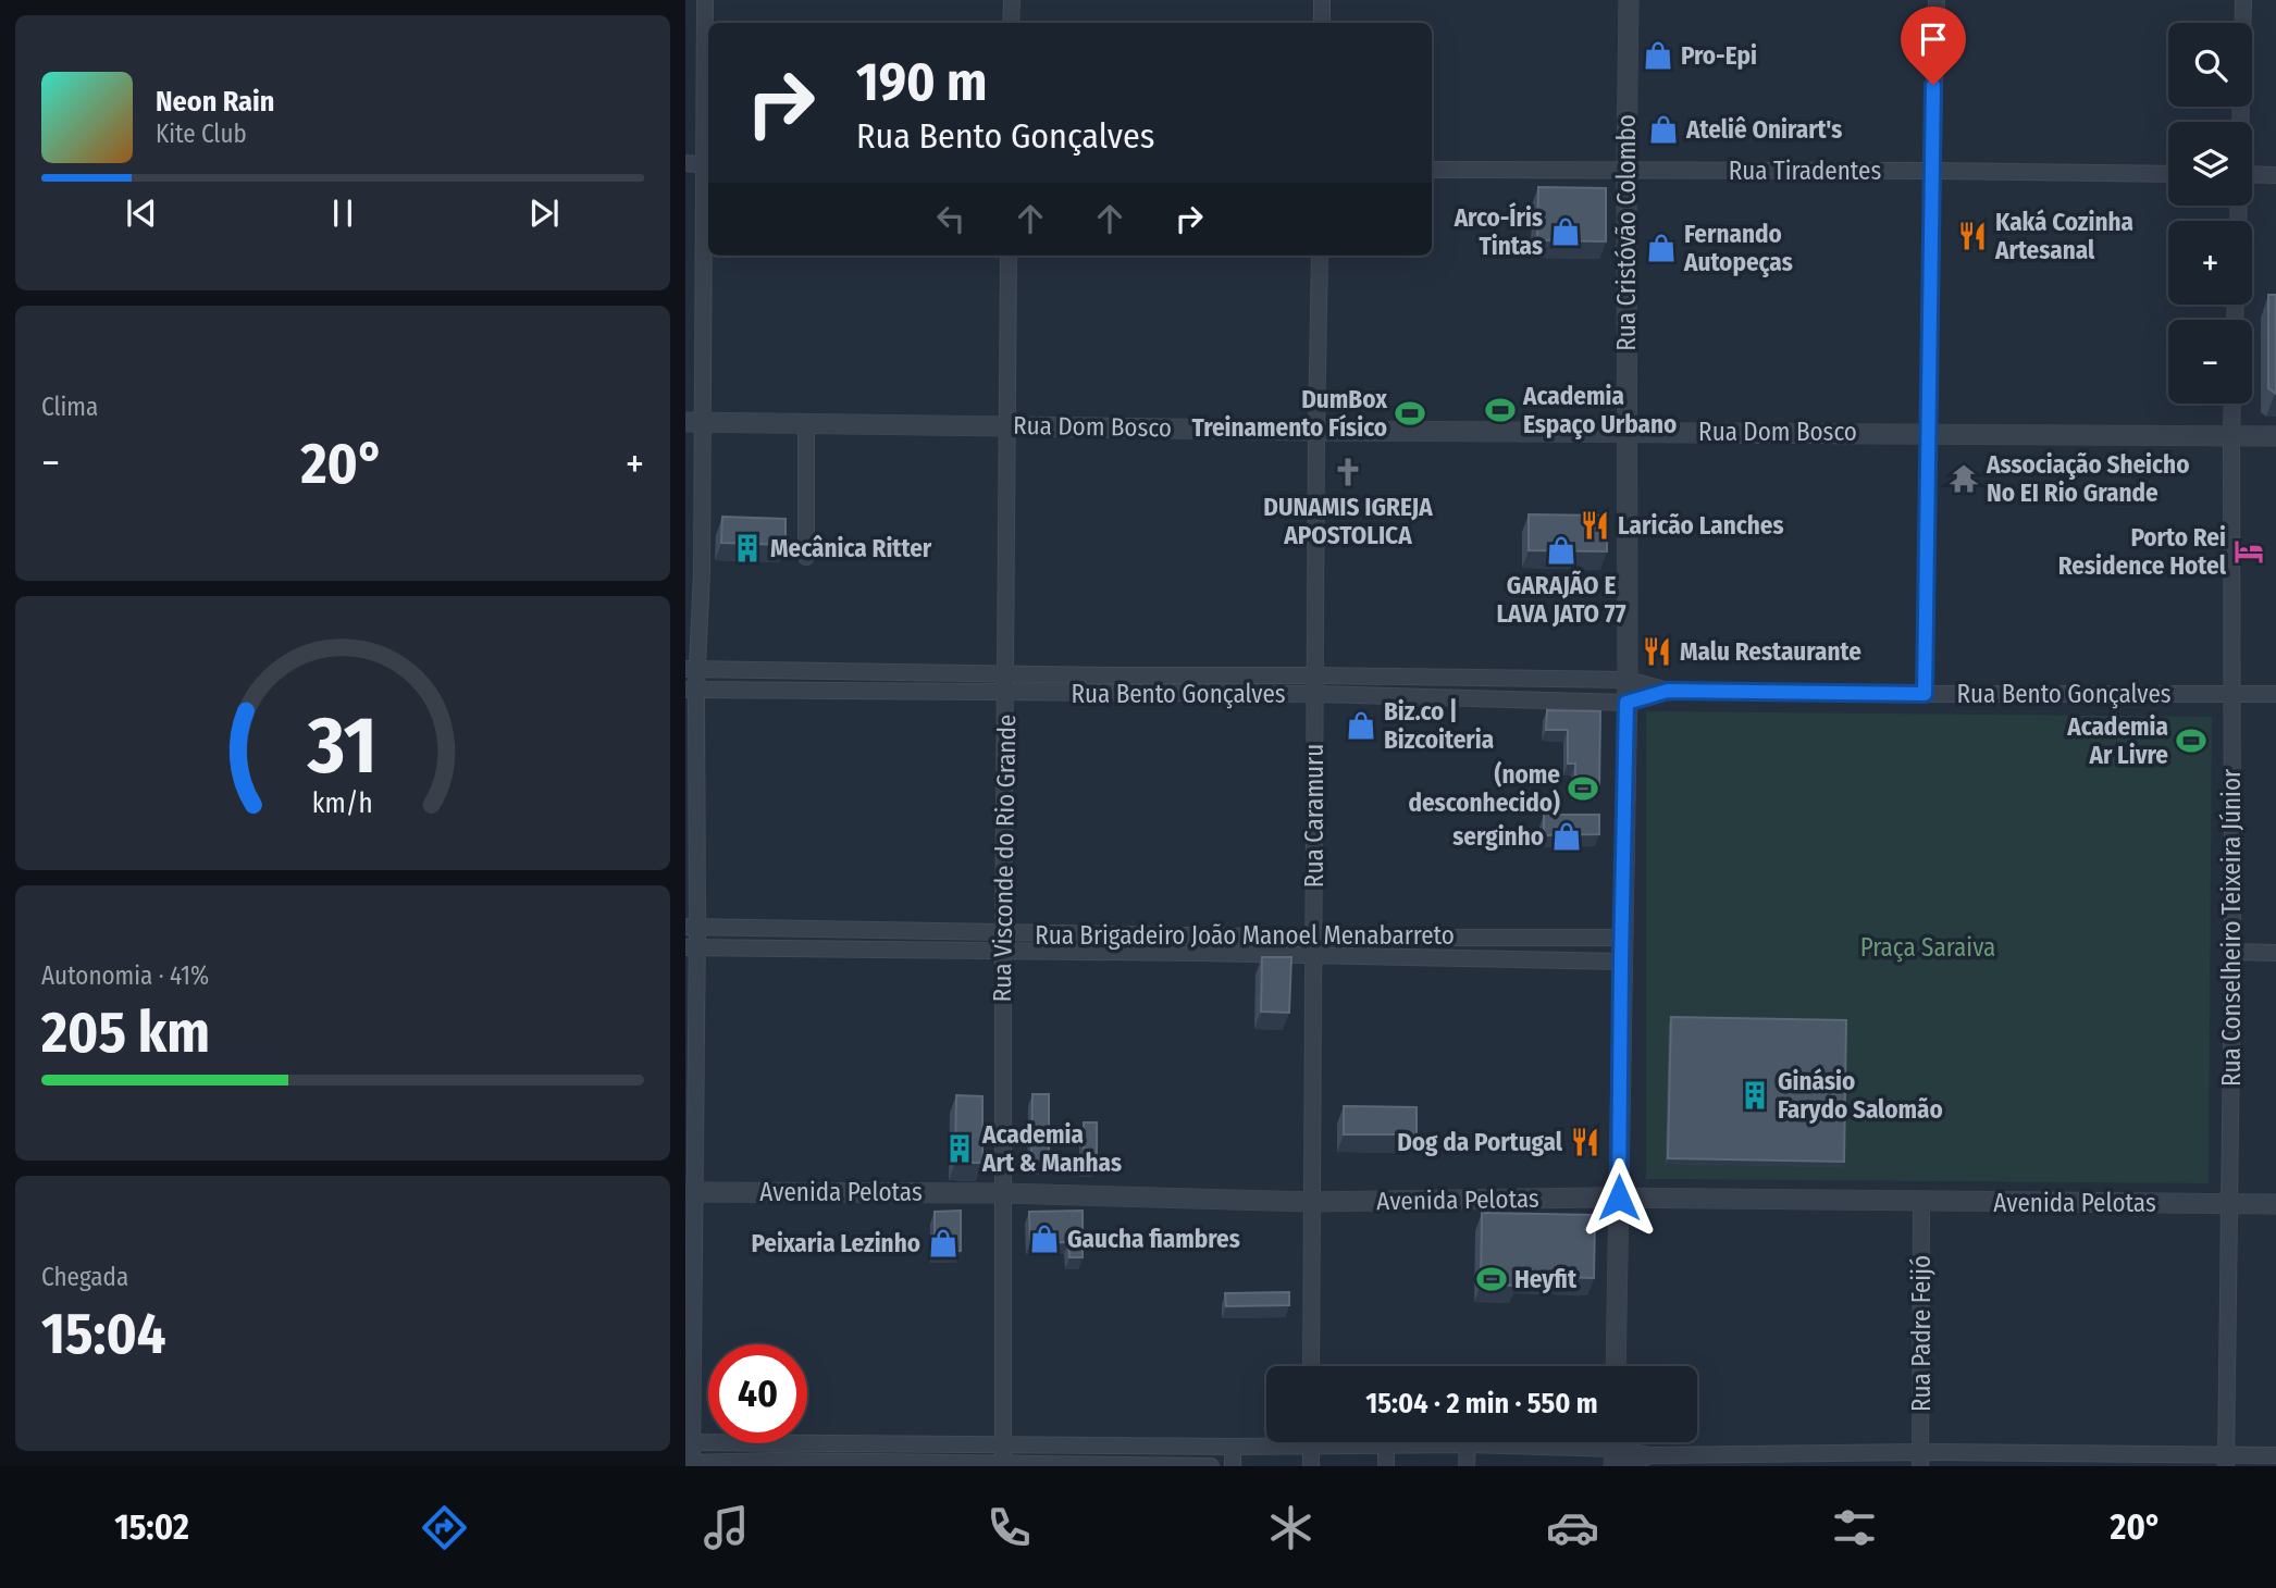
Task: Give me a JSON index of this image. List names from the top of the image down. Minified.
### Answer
{"streets":{"street":["Rua Tiradentes","Rua Cristóvão Colombo","Rua Dom Bosco","Rua Bento Gonçalves","Rua Caramuru","Rua Visconde do Rio Grande","Rua Conselheiro Teixeira Júnior","Rua Brigadeiro João Manoel Menabarreto","Avenida Pelotas","Rua Padre Feijó"]},"crossings":[["Rua Tiradentes","Rua Cristóvão Colombo"],["Rua Cristóvão Colombo","Rua Dom Bosco"],["Rua Cristóvão Colombo","Rua Bento Gonçalves"],["Rua Cristóvão Colombo","Rua Brigadeiro João Manoel Menabarreto"],["Rua Cristóvão Colombo","Avenida Pelotas"],["Rua Dom Bosco","Rua Caramuru"],["Rua Dom Bosco","Rua Visconde do Rio Grande"],["Rua Dom Bosco","Rua Conselheiro Teixeira Júnior"],["Rua Bento Gonçalves","Rua Caramuru"],["Rua Bento Gonçalves","Rua Visconde do Rio Grande"],["Rua Bento Gonçalves","Rua Conselheiro Teixeira Júnior"],["Rua Caramuru","Rua Brigadeiro João Manoel Menabarreto"],["Rua Caramuru","Avenida Pelotas"],["Rua Visconde do Rio Grande","Rua Brigadeiro João Manoel Menabarreto"],["Rua Visconde do Rio Grande","Avenida Pelotas"],["Rua Conselheiro Teixeira Júnior","Avenida Pelotas"],["Avenida Pelotas","Rua Padre Feijó"]],"parks":["Praça Saraiva"],"places":{"shop":["Pro-Epi","Ateliê Onirart's","Arco-Íris Tintas","Fernando Autopeças","GARAJÃO E LAVA JATO 77","Biz.co | Bizcoiteria","serginho","Gaucha fiambres","Peixaria Lezinho"],"restaurant":["Kaká Cozinha Artesanal","Laricão Lanches","Malu Restaurante","Dog da Portugal"],"sports":["Academia Espaço Urbano","DumBox Treinamento Físico","Academia Ar Livre","(nome desconhecido)","Heyfit"],"church":["DUNAMIS IGREJA APOSTOLICA"],"temple":["Associação Sheicho No EI Rio Grande"],"building":["Mecânica Ritter","Ginásio Farydo Salomão","Academia Art & Manhas"],"hotel":["Porto Rei Residence Hotel"]},"page":{"map_buttons":["+","−"],"turn":["190 m","Rua Bento Gonçalves"],"song":["Neon Rain","Kite Club"],"tile":["Clima",["Autonomia · 41%","205 km"],["Chegada","15:04"]],"heat":["−","20°","+"],"limit":"40","trip":"15:04 · 2 min · 550 m","tabs":["15:02","20°"],"gauge":["31","km/h"]}}
